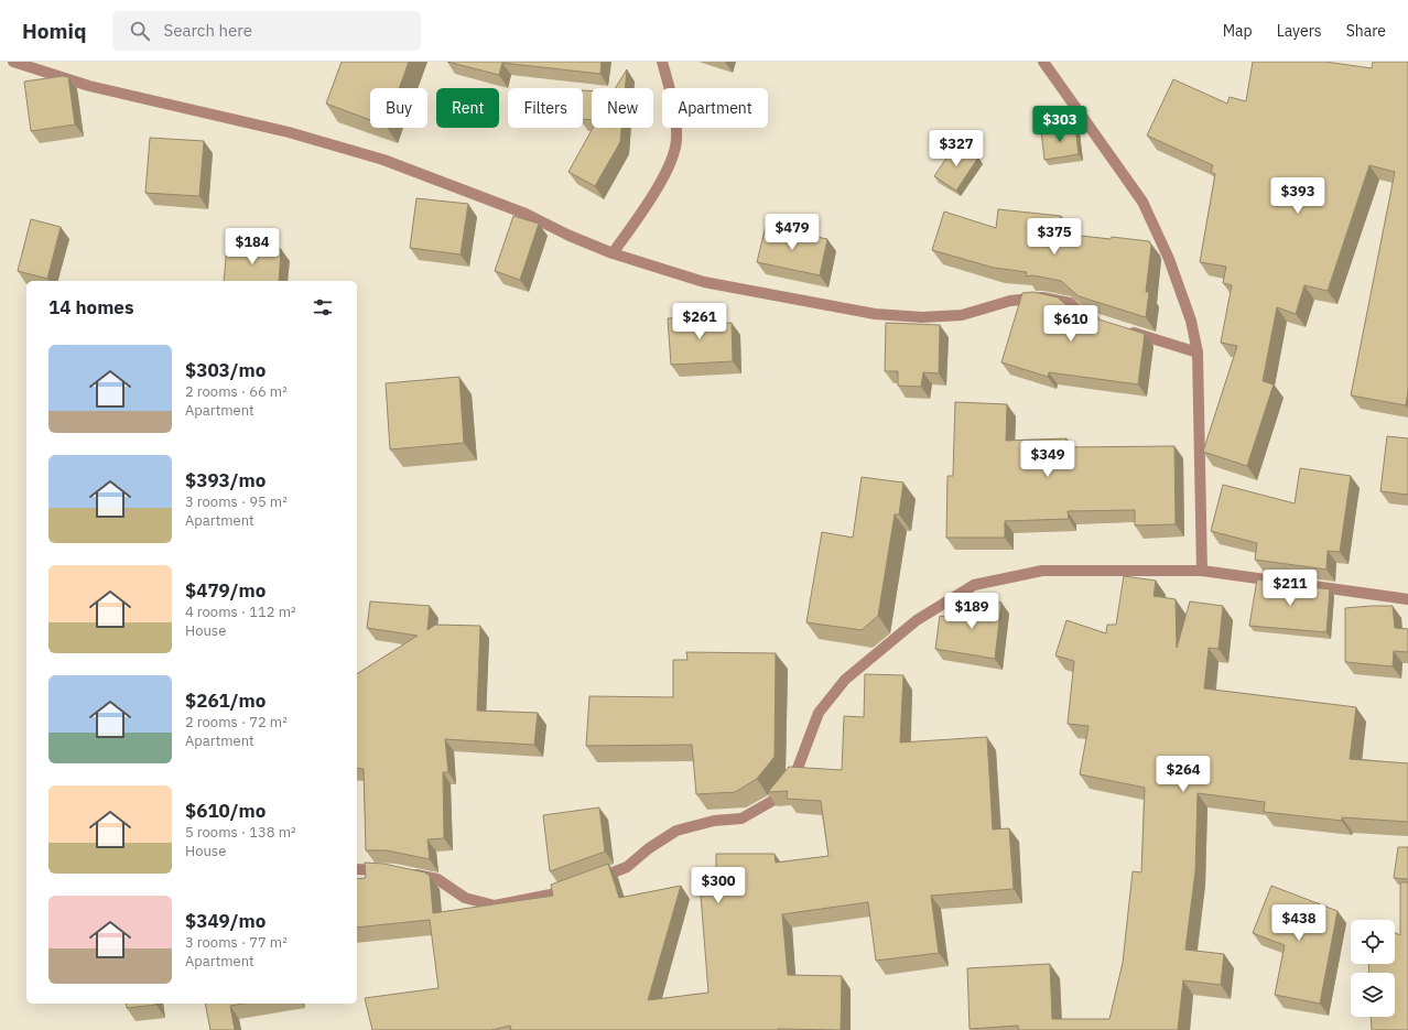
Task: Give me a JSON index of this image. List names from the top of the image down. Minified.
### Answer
{"page":{"header":"Homiq","search":"Search here","nav":["Map","Layers","Share"],"chip":["Buy","Rent","Filters","New","Apartment"],"price":["$303","$327","$393","$479","$375","$184","$261","$610","$349","$211","$189","$264","$300","$438"],"heading":"14 homes","list":[{"name":"$303/mo","note":"2 rooms · 66 m² · Apartment"},{"name":"$393/mo","note":"3 rooms · 95 m² · Apartment"},{"name":"$479/mo","note":"4 rooms · 112 m² · House"},{"name":"$261/mo","note":"2 rooms · 72 m² · Apartment"},{"name":"$610/mo","note":"5 rooms · 138 m² · House"},{"name":"$349/mo","note":"3 rooms · 77 m² · Apartment"}]}}
